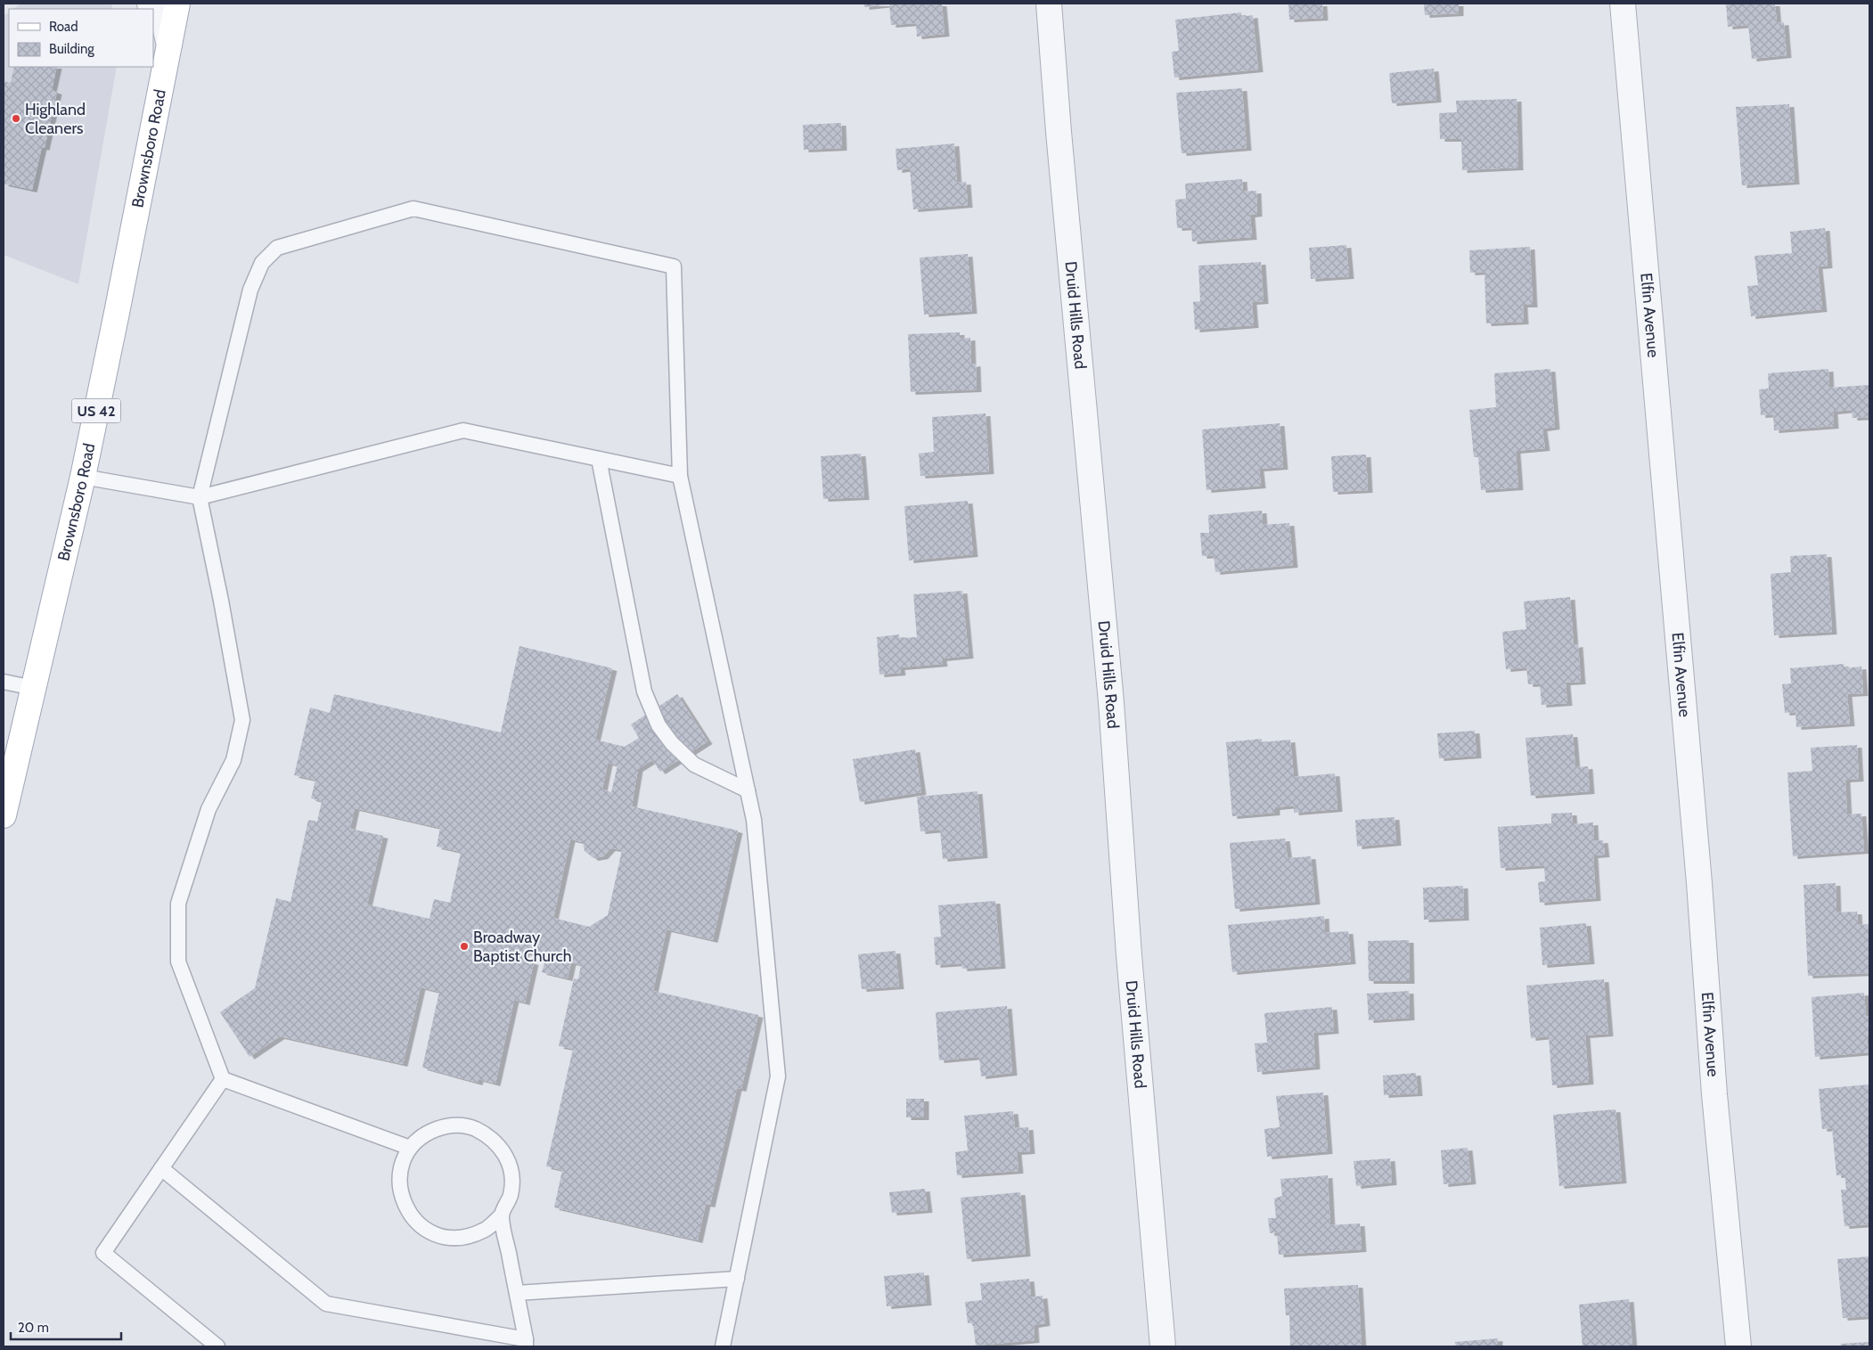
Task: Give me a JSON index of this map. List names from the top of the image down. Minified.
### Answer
{"streets":{"main road":["Brownsboro Road","US 42"],"street":["Druid Hills Road","Elfin Avenue"]},"places":["Highland Cleaners","Broadway Baptist Church"],"legend":["Road","Building"],"scale_bar":"20 m"}
